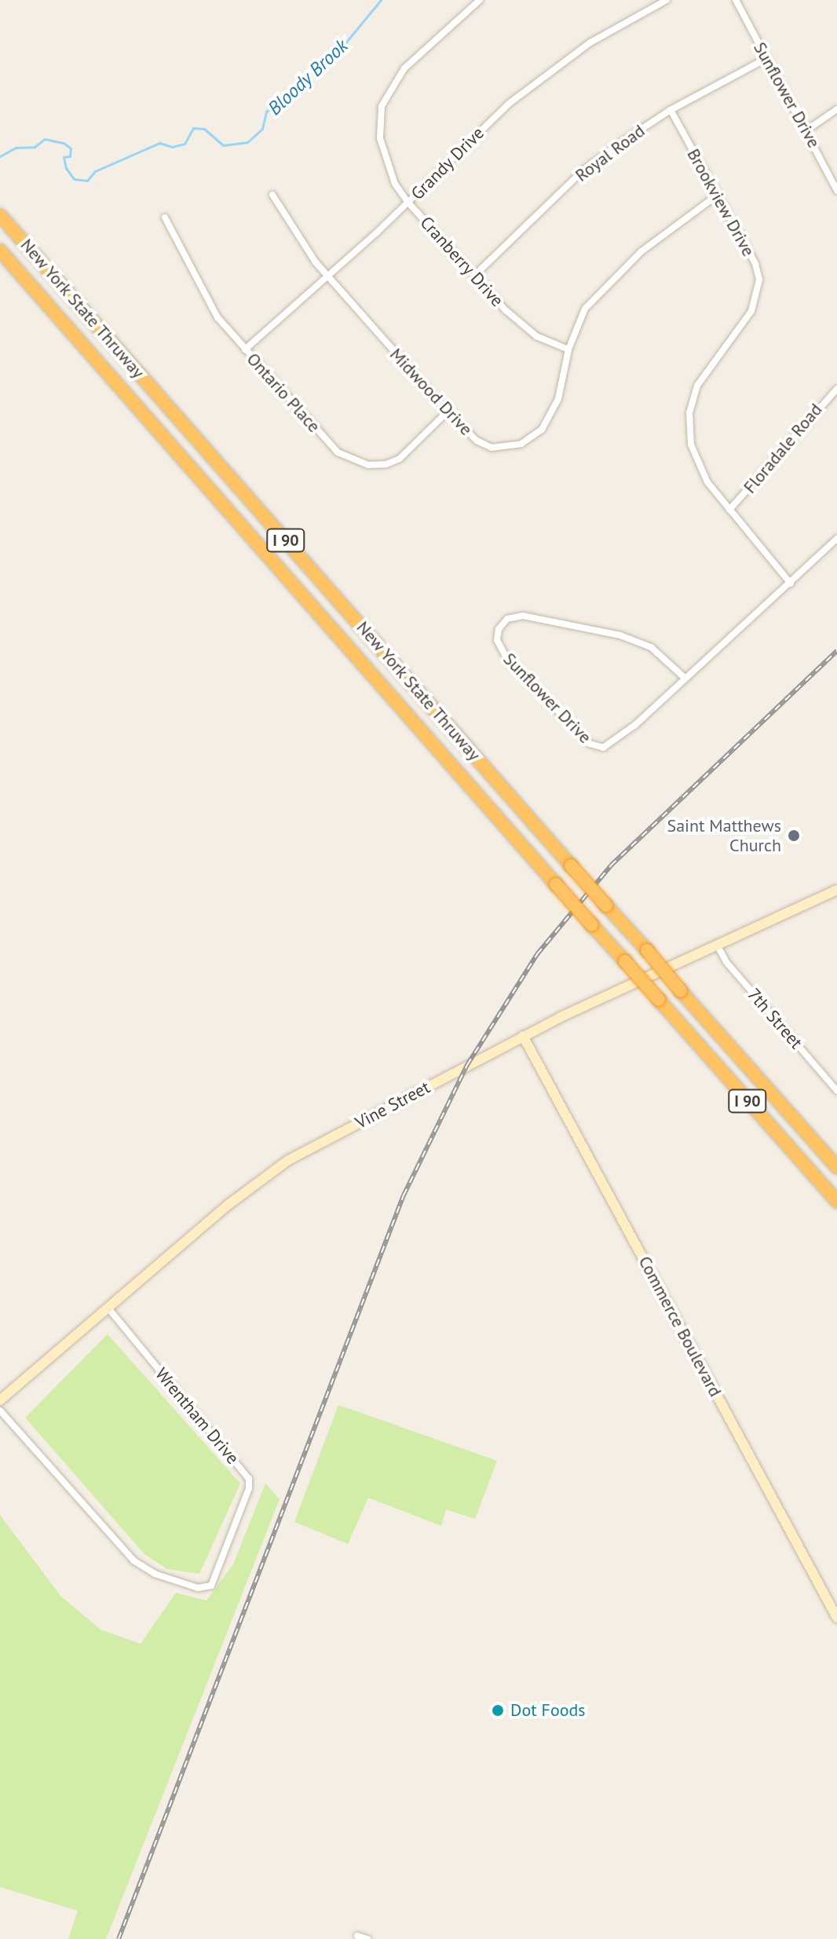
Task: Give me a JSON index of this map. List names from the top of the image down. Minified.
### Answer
{"streets":{"highway":["New York State Thruway","I 90"],"street":["Sunflower Drive","Royal Road","Grandy Drive","Brookview Drive","Cranberry Drive","Midwood Drive","Ontario Place","Floradale Road","7th Street","Vine Street","Commerce Boulevard","Wrentham Drive"]},"crossings":[["Sunflower Drive","Royal Road"],["Sunflower Drive","Brookview Drive"],["Royal Road","Brookview Drive"],["Royal Road","Cranberry Drive"],["Grandy Drive","Cranberry Drive"],["Grandy Drive","Midwood Drive"],["Grandy Drive","Ontario Place"],["Brookview Drive","Midwood Drive"],["Brookview Drive","Floradale Road"],["Cranberry Drive","Midwood Drive"],["Midwood Drive","Ontario Place"],["7th Street","Vine Street"],["Vine Street","Commerce Boulevard"],["Vine Street","Wrentham Drive"]],"water":["Bloody Brook"],"places":["Saint Matthews Church","Dot Foods"]}
